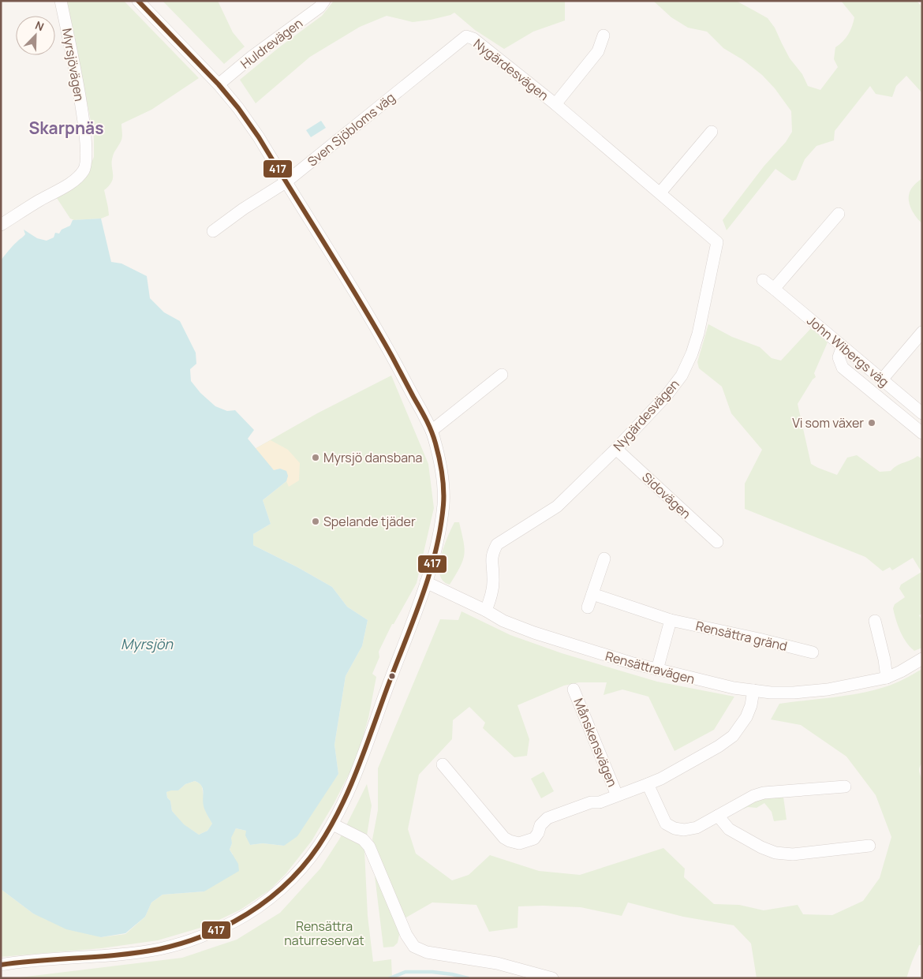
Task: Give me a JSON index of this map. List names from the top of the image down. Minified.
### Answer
{"streets":{"street":["Huldrevägen","Myrsjövägen","Nygärdesvägen","Sven Sjöbloms väg","John Wibergs väg","Sidovägen","Rensättra gränd","Rensättravägen","Månskensvägen"]},"crossings":[["Nygärdesvägen","Sven Sjöbloms väg"],["Nygärdesvägen","Sidovägen"],["Nygärdesvägen","Rensättravägen"],["Rensättravägen","Månskensvägen"]],"districts":["Skarpnäs"],"water":["Myrsjön"],"parks":["Rensättra naturreservat"],"places":["Vi som växer","Myrsjö dansbana","Spelande tjäder"],"lines":["transit line 417"],"north":"top right"}
